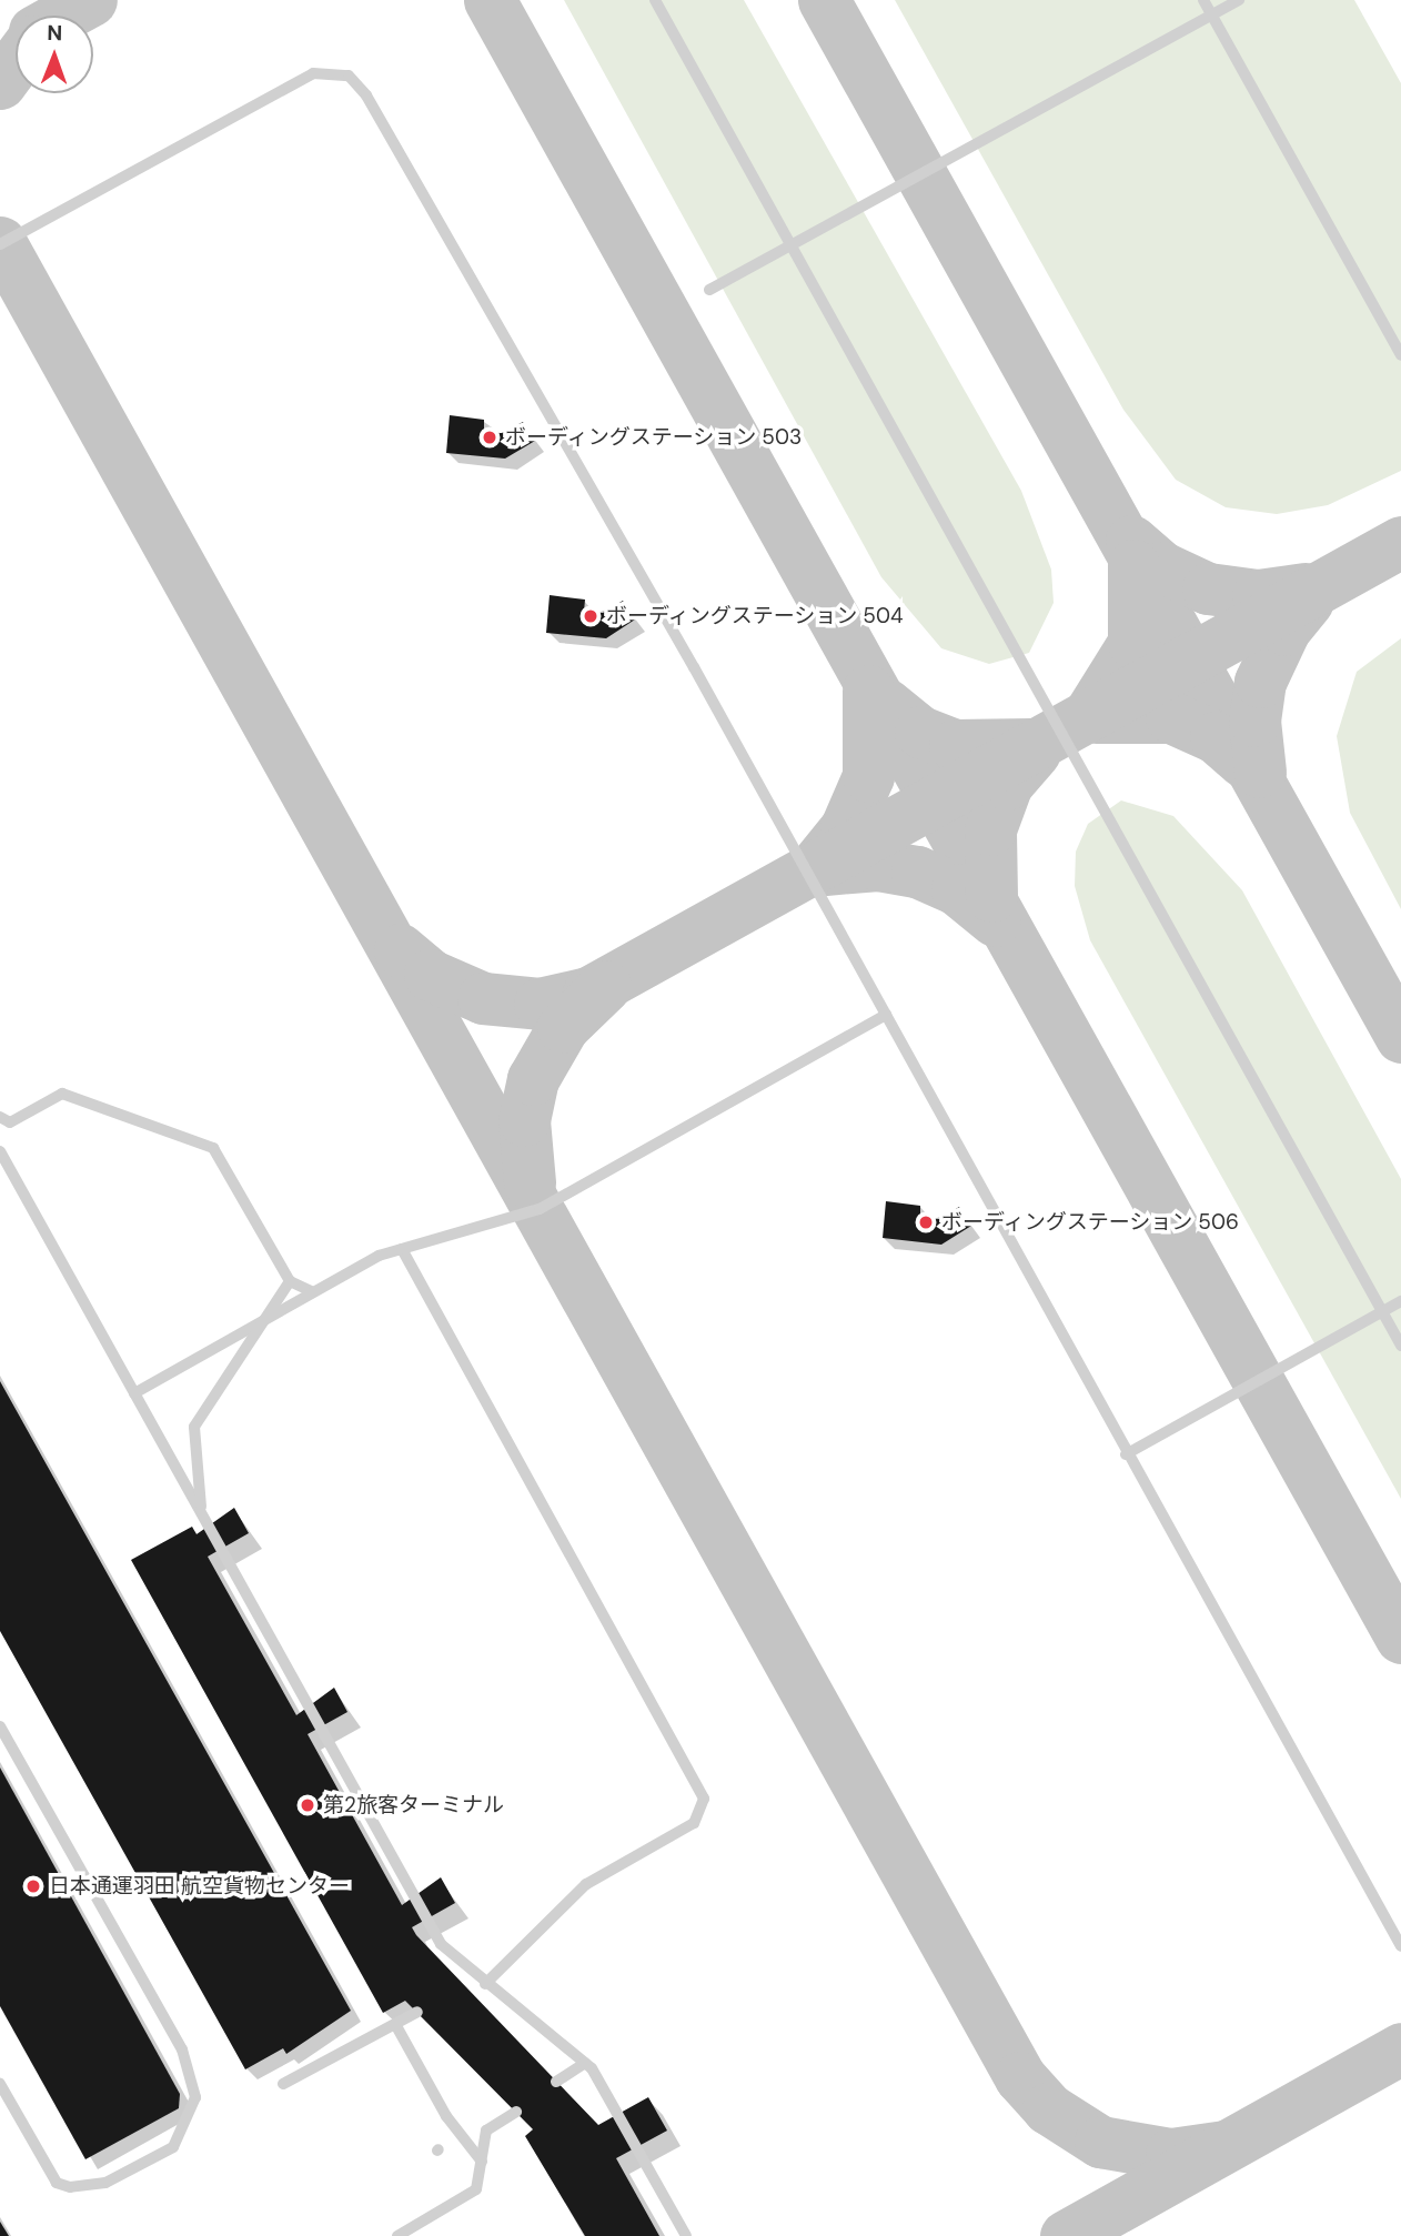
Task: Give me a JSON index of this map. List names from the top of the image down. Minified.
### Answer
{"places":["ボーディングステーション 503","ボーディングステーション 504","ボーディングステーション 506","第2旅客ターミナル","日本通運羽田 航空貨物センター"],"north":"top"}
